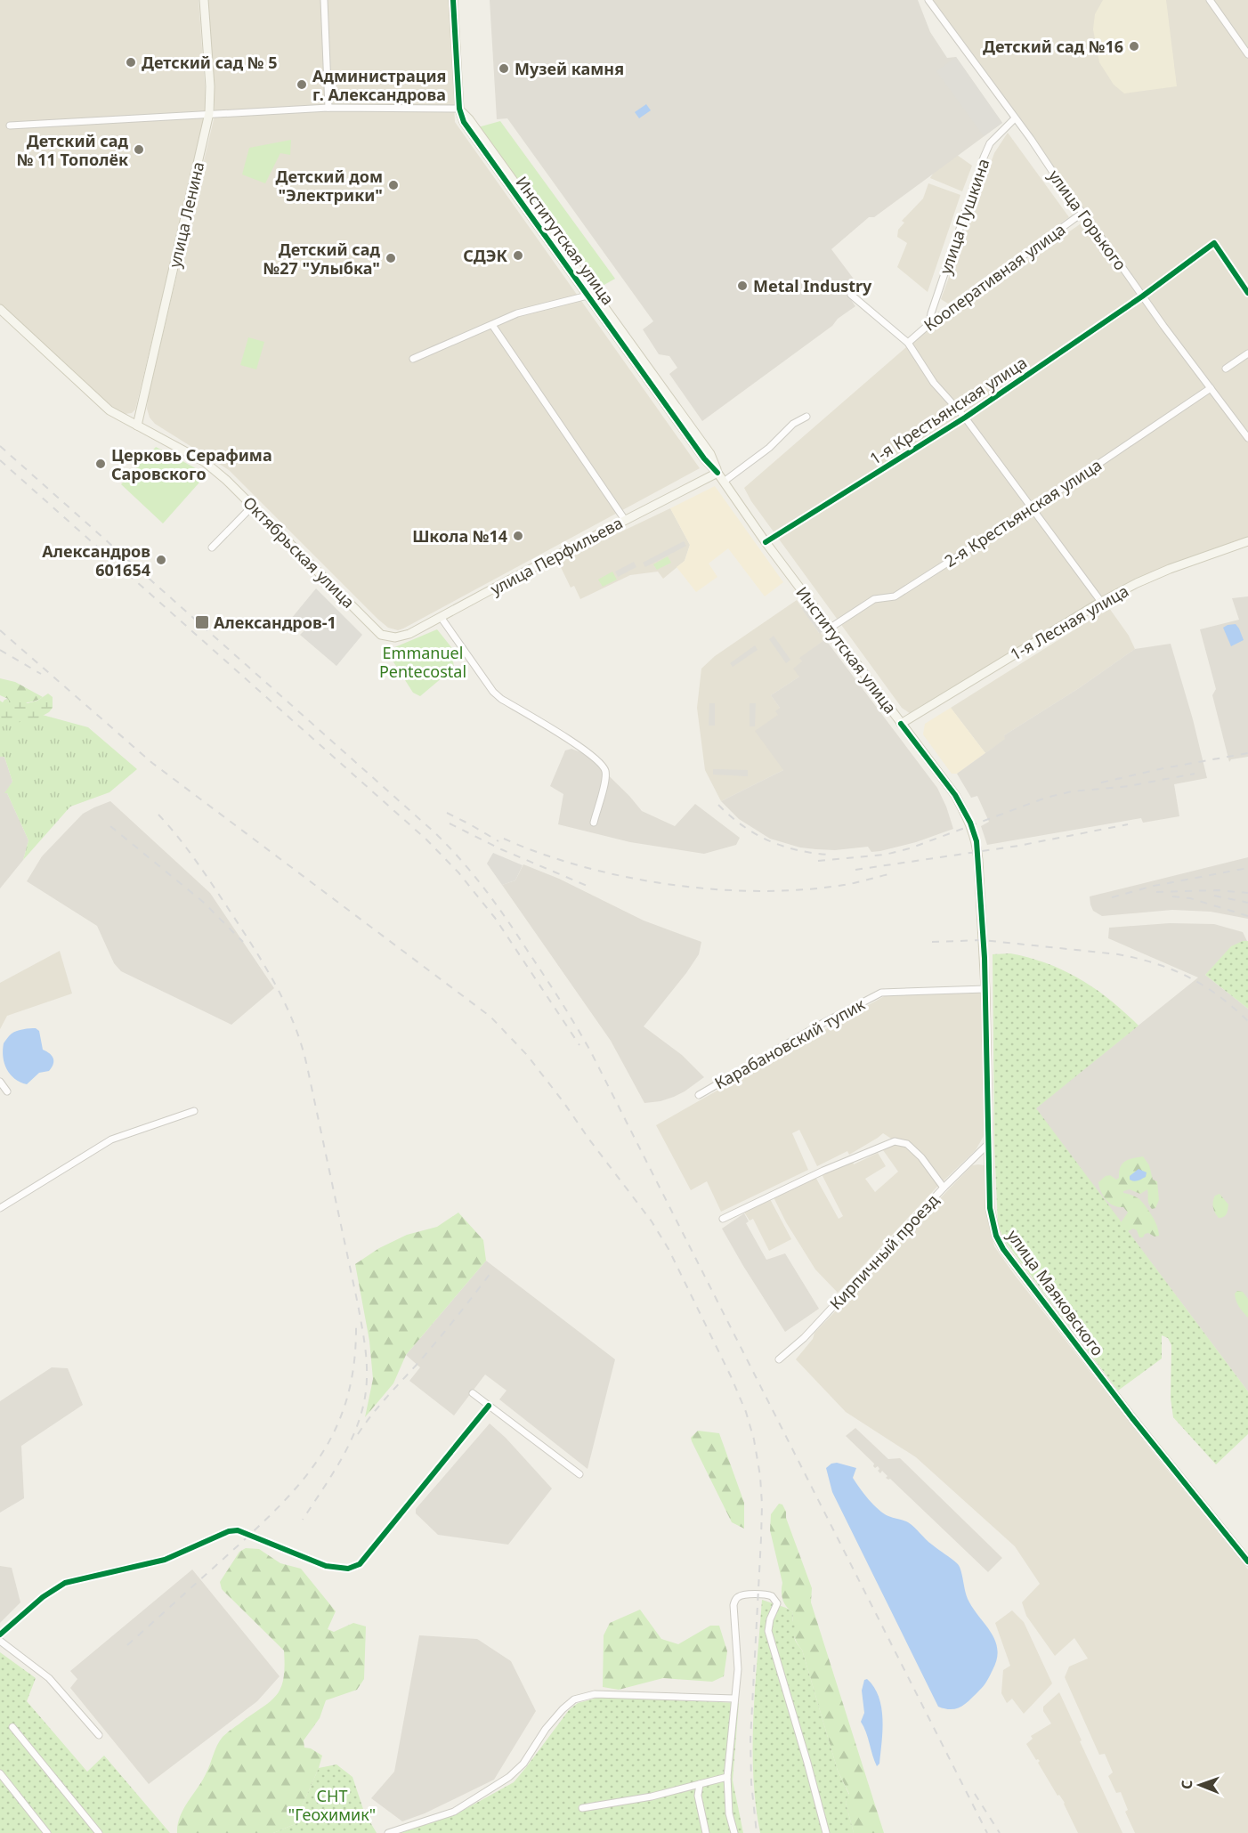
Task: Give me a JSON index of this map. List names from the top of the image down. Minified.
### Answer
{"streets":{"main road":["улица Ленина","Институтская улица","Октябрьская улица","улица Перфильева","1-я Лесная улица","улица Маяковского"],"street":["улица Пушкина","улица Горького","Кооперативная улица","1-я Крестьянская улица","2-я Крестьянская улица","Карабановский тупик","Кирпичный проезд"]},"crossings":[["улица Ленина","Октябрьская улица"],["улица Пушкина","улица Горького"],["улица Пушкина","Кооперативная улица"],["улица Горького","Кооперативная улица"],["улица Горького","1-я Крестьянская улица"],["улица Горького","2-я Крестьянская улица"],["Институтская улица","1-я Крестьянская улица"],["Институтская улица","2-я Крестьянская улица"],["Институтская улица","улица Перфильева"],["Институтская улица","1-я Лесная улица"],["Институтская улица","улица Маяковского"],["Октябрьская улица","улица Перфильева"],["Карабановский тупик","улица Маяковского"],["Кирпичный проезд","улица Маяковского"]],"parks":["Emmanuel Pentecostal","СНТ \"Геохимик\""],"places":{"other":["Детский сад №16","Детский сад № 5","Музей камня","Администрация г. Александрова","Детский сад № 11 Тополёк","Детский дом \"Электрики\"","СДЭК","Детский сад №27 \"Улыбка\"","Metal Industry","Церковь Серафима Саровского","Школа №14","Александров 601654"],"transit":["Александров-1"]},"north":"left"}
